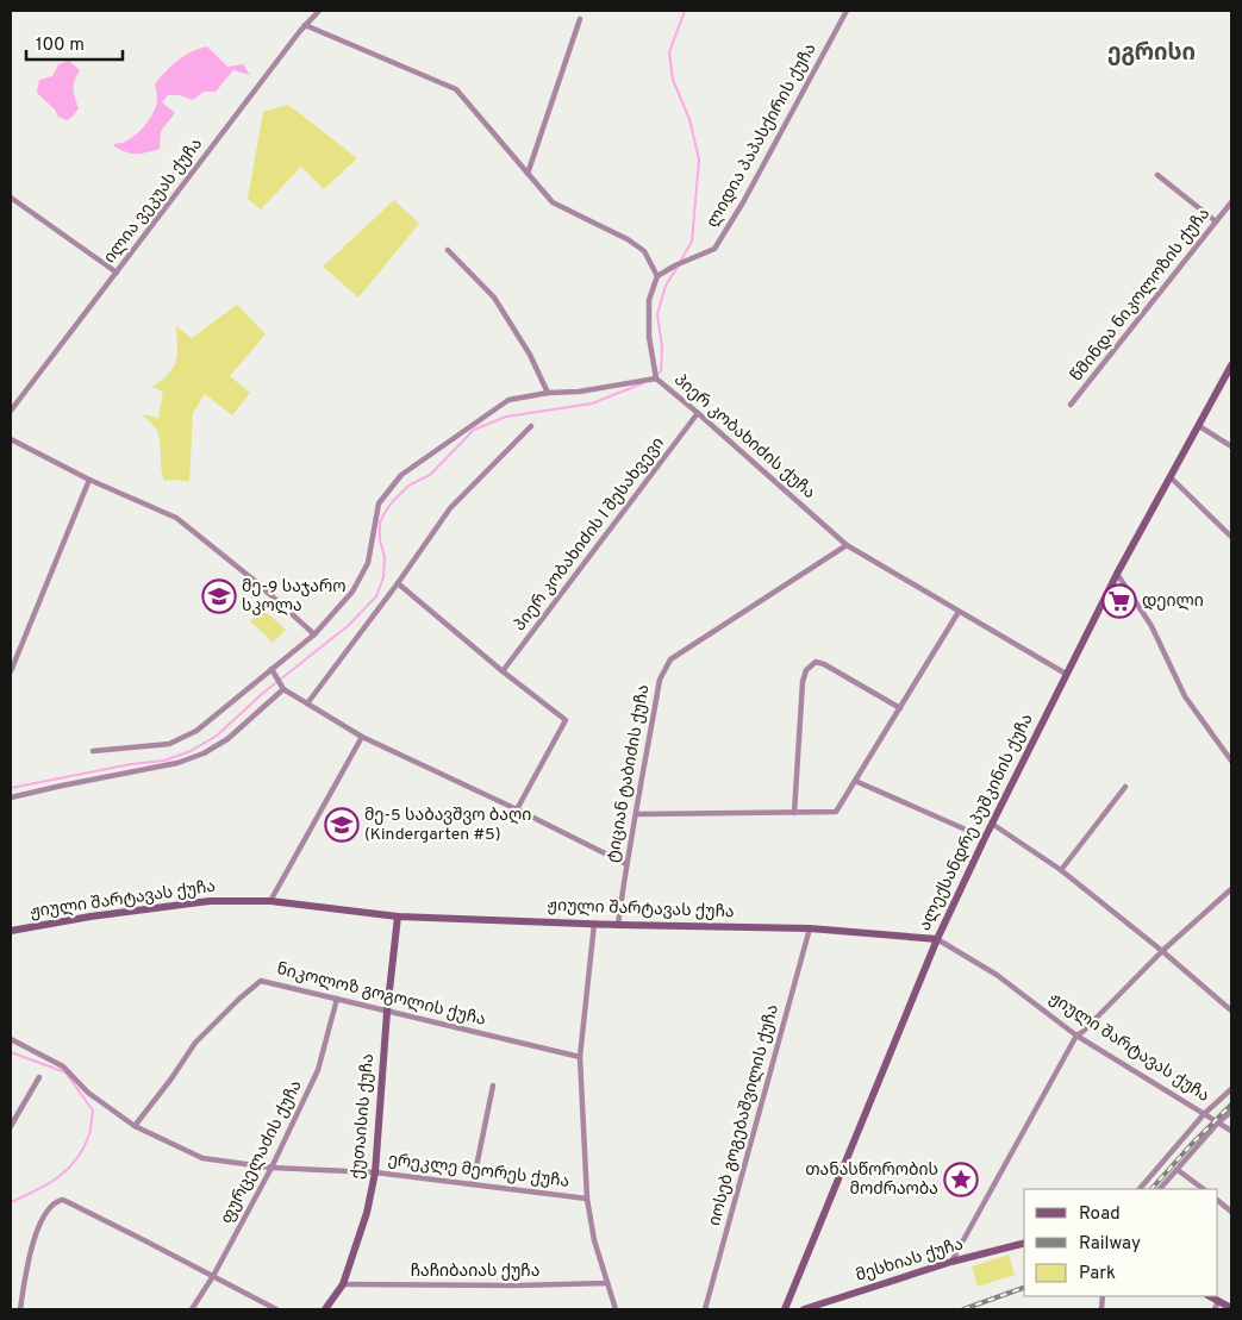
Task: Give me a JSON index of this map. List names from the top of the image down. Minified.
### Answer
{"streets":{"street":["ლიდია პაპასქირის ქუჩა","ილია ვეკუას ქუჩა","წმინდა ნიკოლოზის ქუჩა","პიერ კობახიძის ქუჩა","პიერ კობახიძის I შესახვევი","ტიციან ტაბიძის ქუჩა","ალექსანდრე პუშკინის ქუჩა","ჟიული შარტავას ქუჩა","ნიკოლოზ გოგოლის ქუჩა","იოსებ გოგებაშვილის ქუჩა","ქუთაისის ქუჩა","ფურცელაძის ქუჩა","ერეკლე მეორეს ქუჩა","მესხიას ქუჩა","ჩაჩიბაიას ქუჩა"]},"crossings":[["პიერ კობახიძის ქუჩა","პიერ კობახიძის I შესახვევი"],["პიერ კობახიძის ქუჩა","ტიციან ტაბიძის ქუჩა"],["პიერ კობახიძის ქუჩა","ალექსანდრე პუშკინის ქუჩა"],["ტიციან ტაბიძის ქუჩა","ჟიული შარტავას ქუჩა"],["ალექსანდრე პუშკინის ქუჩა","ჟიული შარტავას ქუჩა"],["ჟიული შარტავას ქუჩა","იოსებ გოგებაშვილის ქუჩა"],["ჟიული შარტავას ქუჩა","ქუთაისის ქუჩა"],["ნიკოლოზ გოგოლის ქუჩა","ქუთაისის ქუჩა"],["ნიკოლოზ გოგოლის ქუჩა","ფურცელაძის ქუჩა"],["ნიკოლოზ გოგოლის ქუჩა","ერეკლე მეორეს ქუჩა"],["ქუთაისის ქუჩა","ერეკლე მეორეს ქუჩა"],["ქუთაისის ქუჩა","ჩაჩიბაიას ქუჩა"],["ფურცელაძის ქუჩა","ერეკლე მეორეს ქუჩა"]],"districts":["ეგრისი"],"places":{"school or university":["მე-9 საჯარო სკოლა","მე-5 საბავშვო ბაღი (Kindergarten #5)"],"supermarket":["დეილი"],"place":["თანასწორობის მოძრაობა"]},"legend":["Road","Railway","Park"],"scale_bar":"100 m"}
